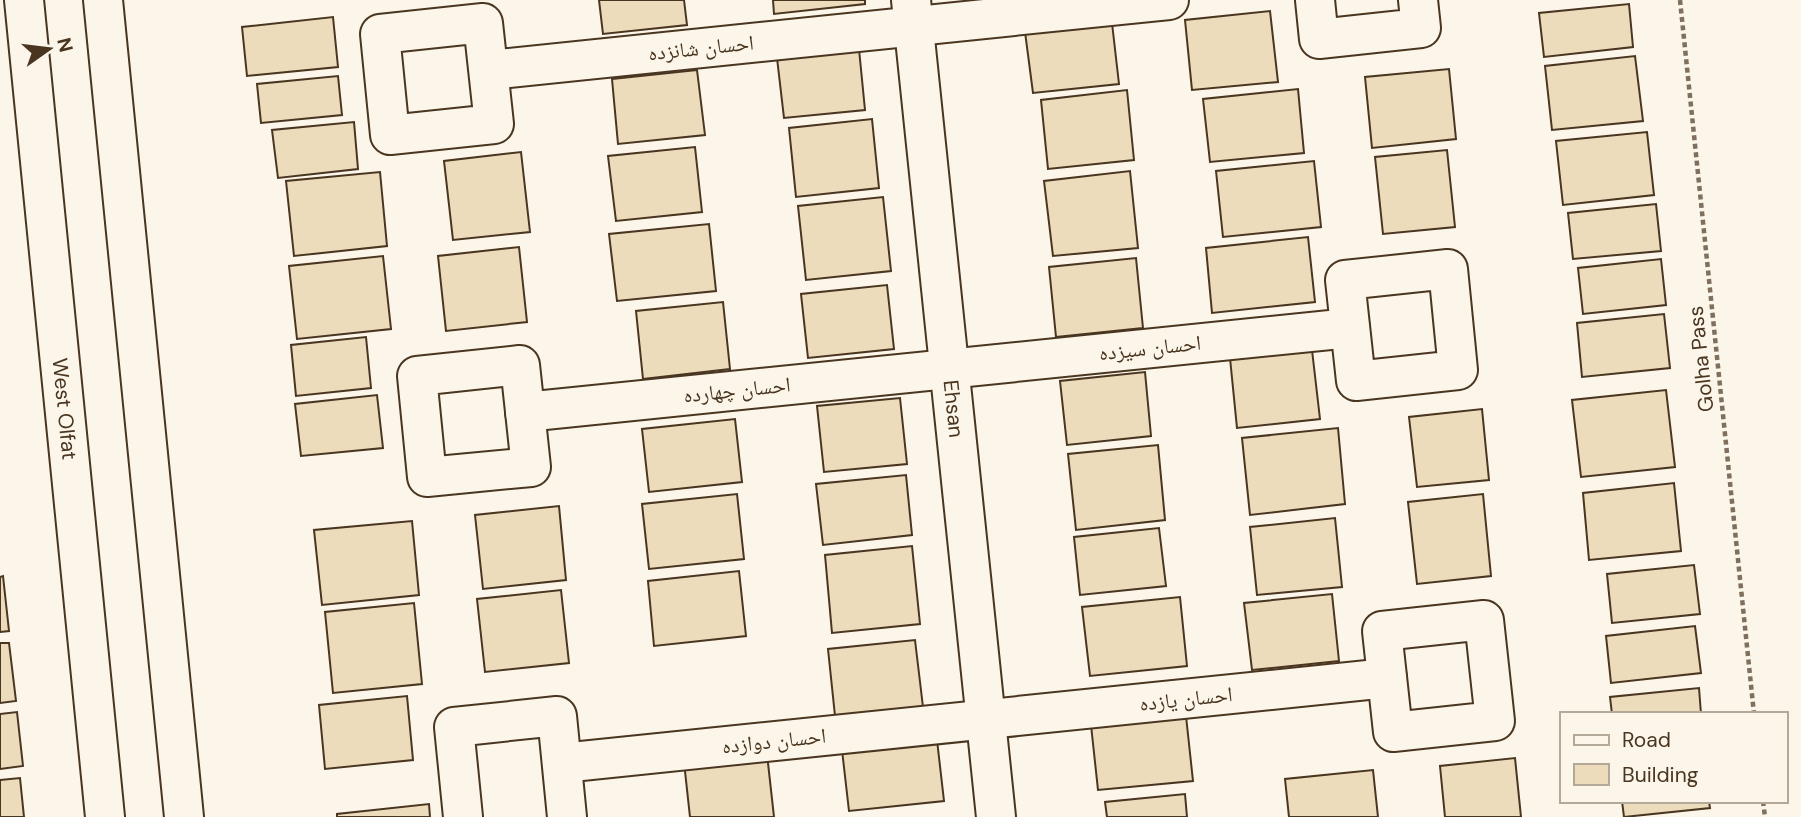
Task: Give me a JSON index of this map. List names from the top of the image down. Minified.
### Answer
{"streets":{"street":["احسان شانزده","احسان سیزده","احسان چهارده","Ehsan","West Olfat","احسان یازده","احسان دوازده"],"path":["Golha Pass"]},"crossings":[["احسان شانزده","Ehsan"],["احسان سیزده","احسان چهارده"],["احسان سیزده","Ehsan"],["احسان چهارده","Ehsan"],["Ehsan","احسان یازده"],["Ehsan","احسان دوازده"],["احسان یازده","احسان دوازده"]],"legend":["Road","Building"],"north":"right"}
